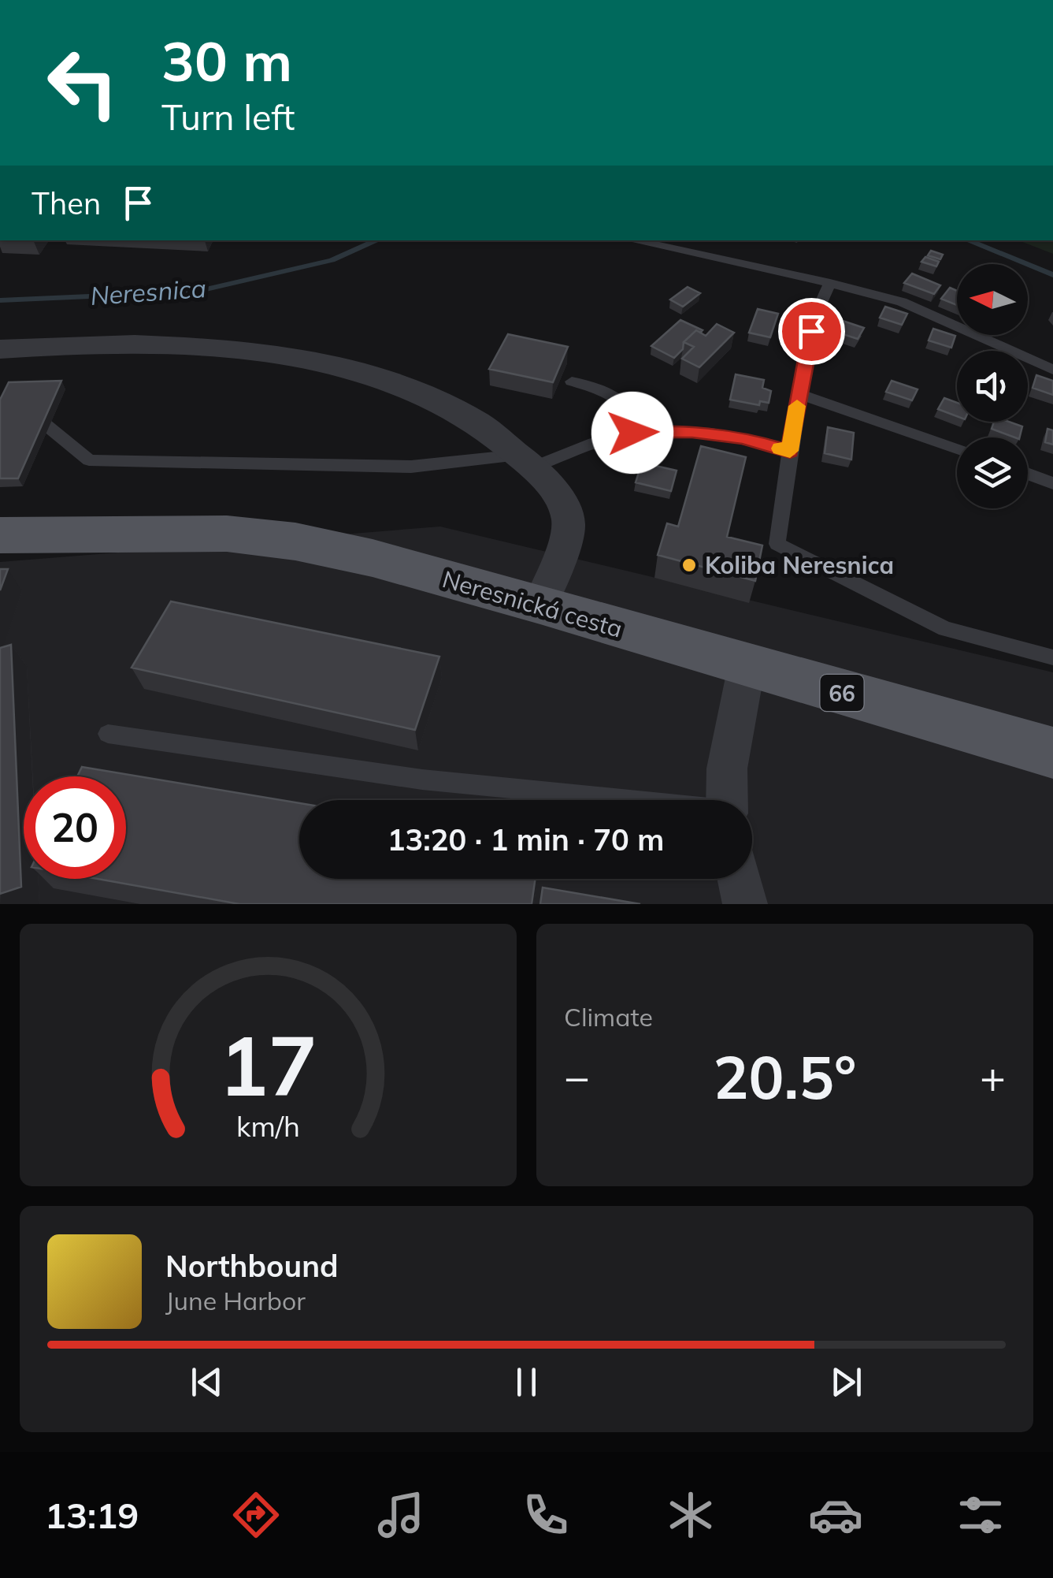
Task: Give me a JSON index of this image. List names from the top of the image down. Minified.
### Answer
{"streets":{"main road":["Neresnická cesta","66"]},"water":["Neresnica"],"places":["Koliba Neresnica"],"north":"left","page":{"turn":["30 m","Turn left"],"then":"Then","limit":"20","trip":"13:20 · 1 min · 70 m","tile":"Climate","heat":["−","20.5°","+"],"song":["Northbound","June Harbor"],"tabs":"13:19","gauge":["17","km/h"]}}
